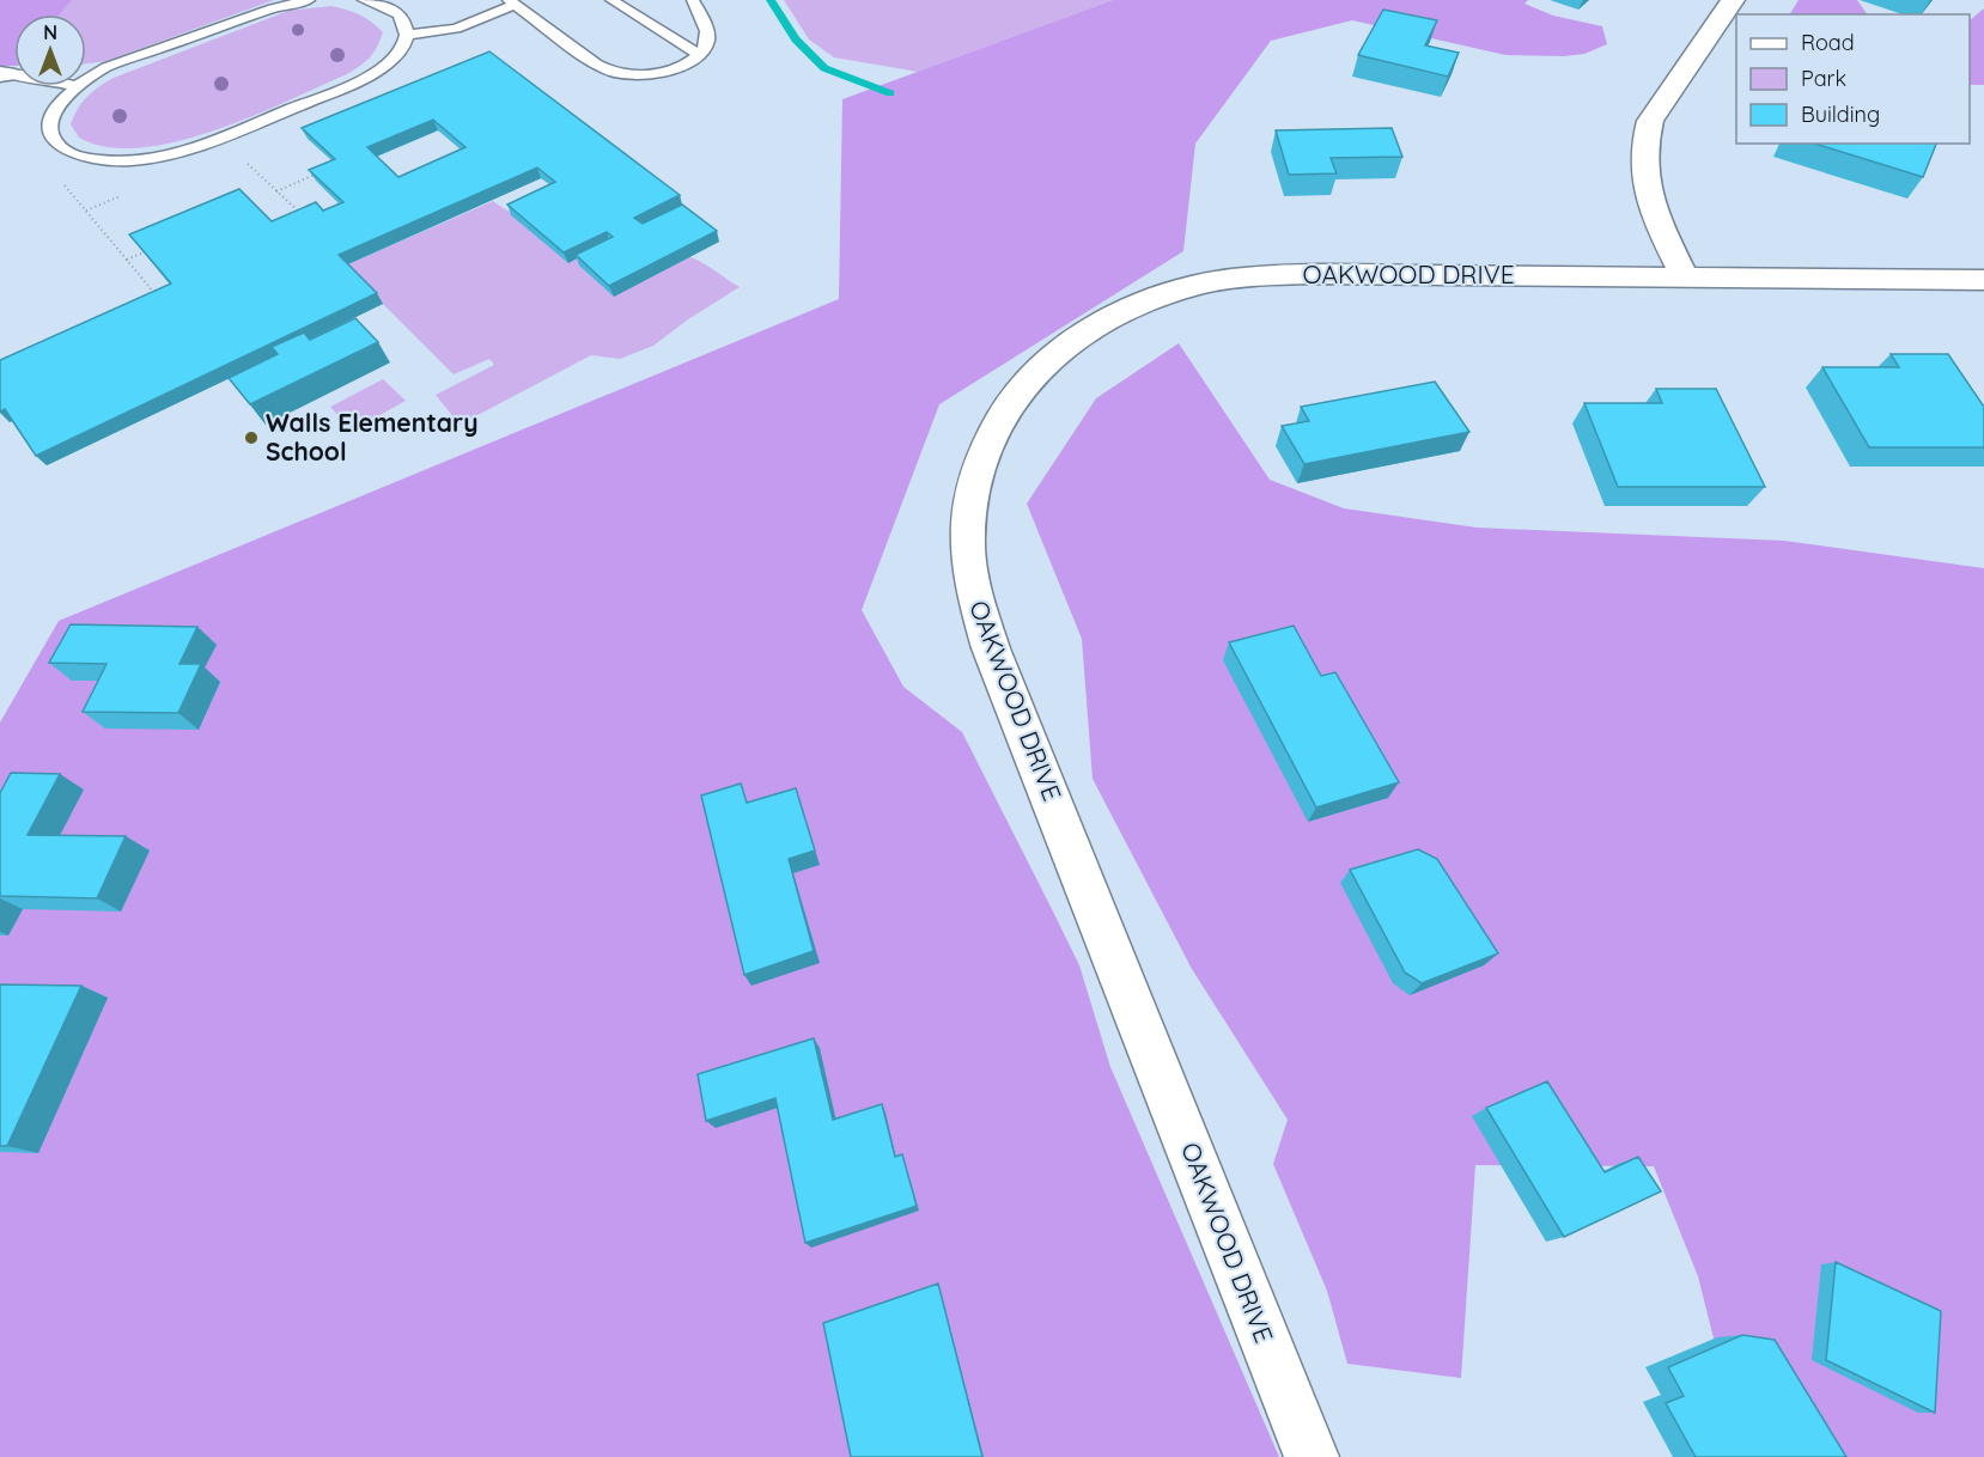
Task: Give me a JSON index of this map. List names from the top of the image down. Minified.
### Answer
{"streets":{"street":["OAKWOOD DRIVE"]},"places":["Walls Elementary School"],"legend":["Road","Park","Building"],"north":"top"}
